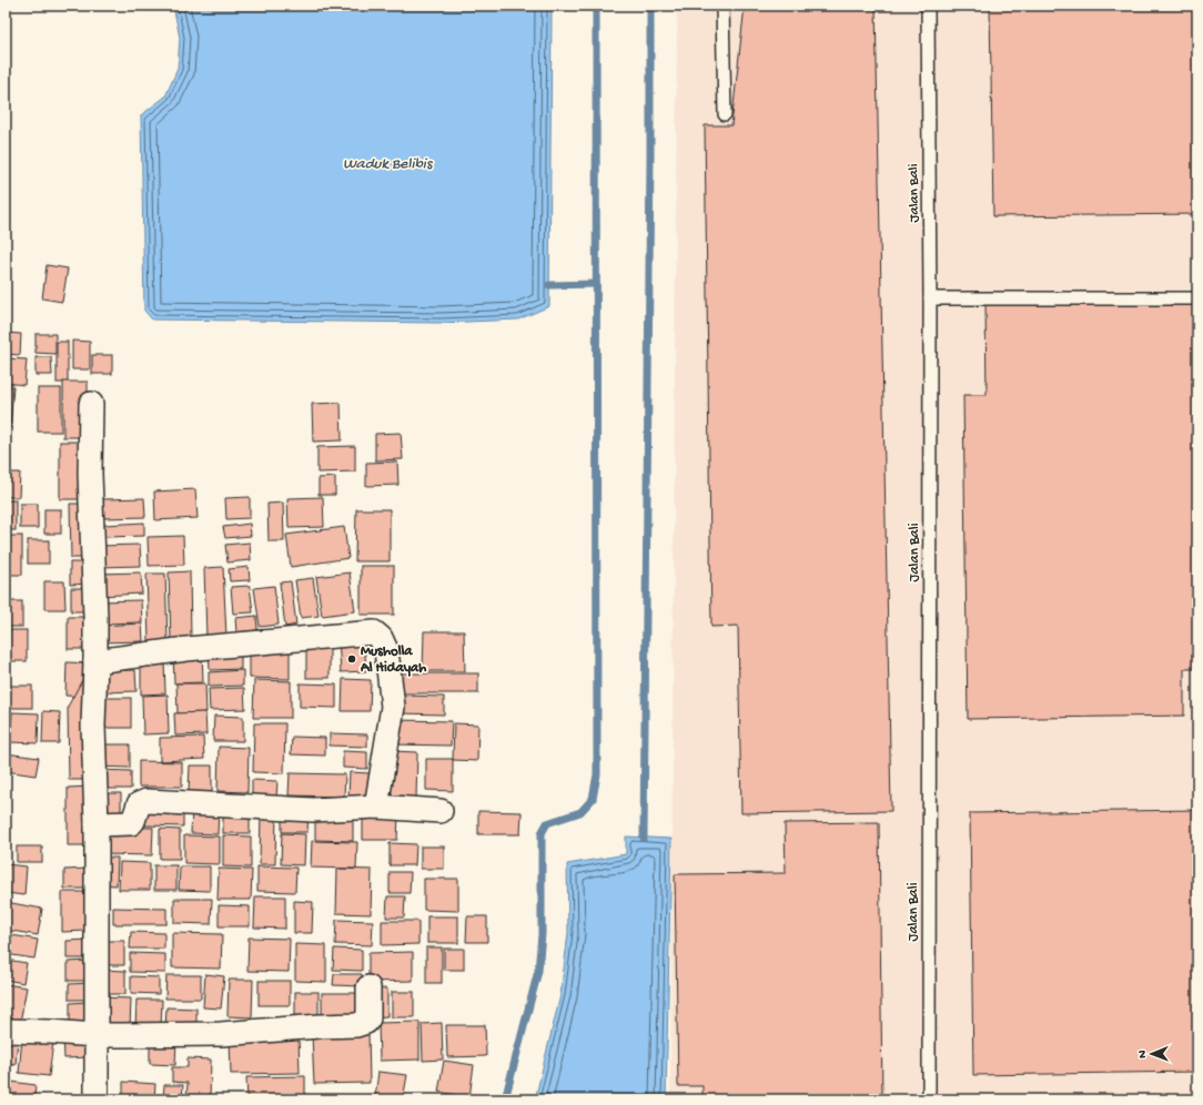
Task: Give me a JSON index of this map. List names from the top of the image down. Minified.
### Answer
{"streets":{"lane":["Jalan Bali"]},"water":["Waduk Belibis"],"places":["Musholla Al Hidayah"],"north":"left"}
